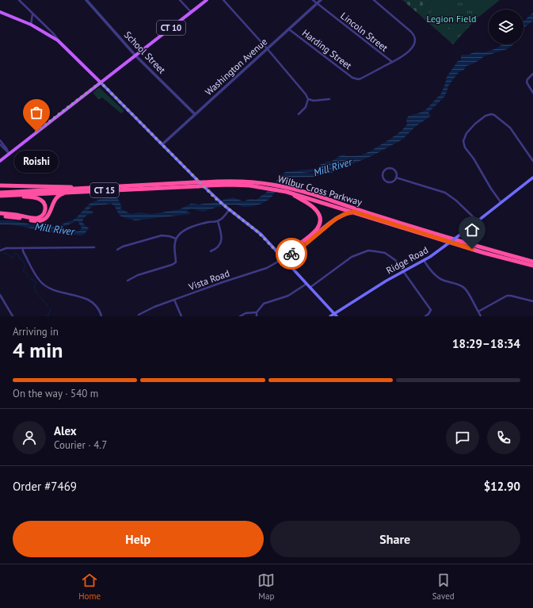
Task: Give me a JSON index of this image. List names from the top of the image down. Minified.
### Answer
{"streets":{"highway":["CT 15","Wilbur Cross Parkway"],"main road":["CT 10","Ridge Road"],"street":["Lincoln Street","Harding Street","School Street","Washington Avenue","Vista Road"]},"crossings":[["CT 10","School Street"],["Lincoln Street","Harding Street"],["Lincoln Street","Washington Avenue"],["Harding Street","Washington Avenue"],["School Street","Washington Avenue"]],"water":["Mill River"],"parks":["Legion Field"],"places":["Roishi"],"page":{"bubble":"Roishi","heading":["4 min","Arriving in","18:29–18:34"],"panel":["Alex","Courier · 4.7","Order #7469","$12.90"],"bar":"On the way · 540 m","buttons":["Help","Share"],"tabs":["Home","Map","Saved"]}}
